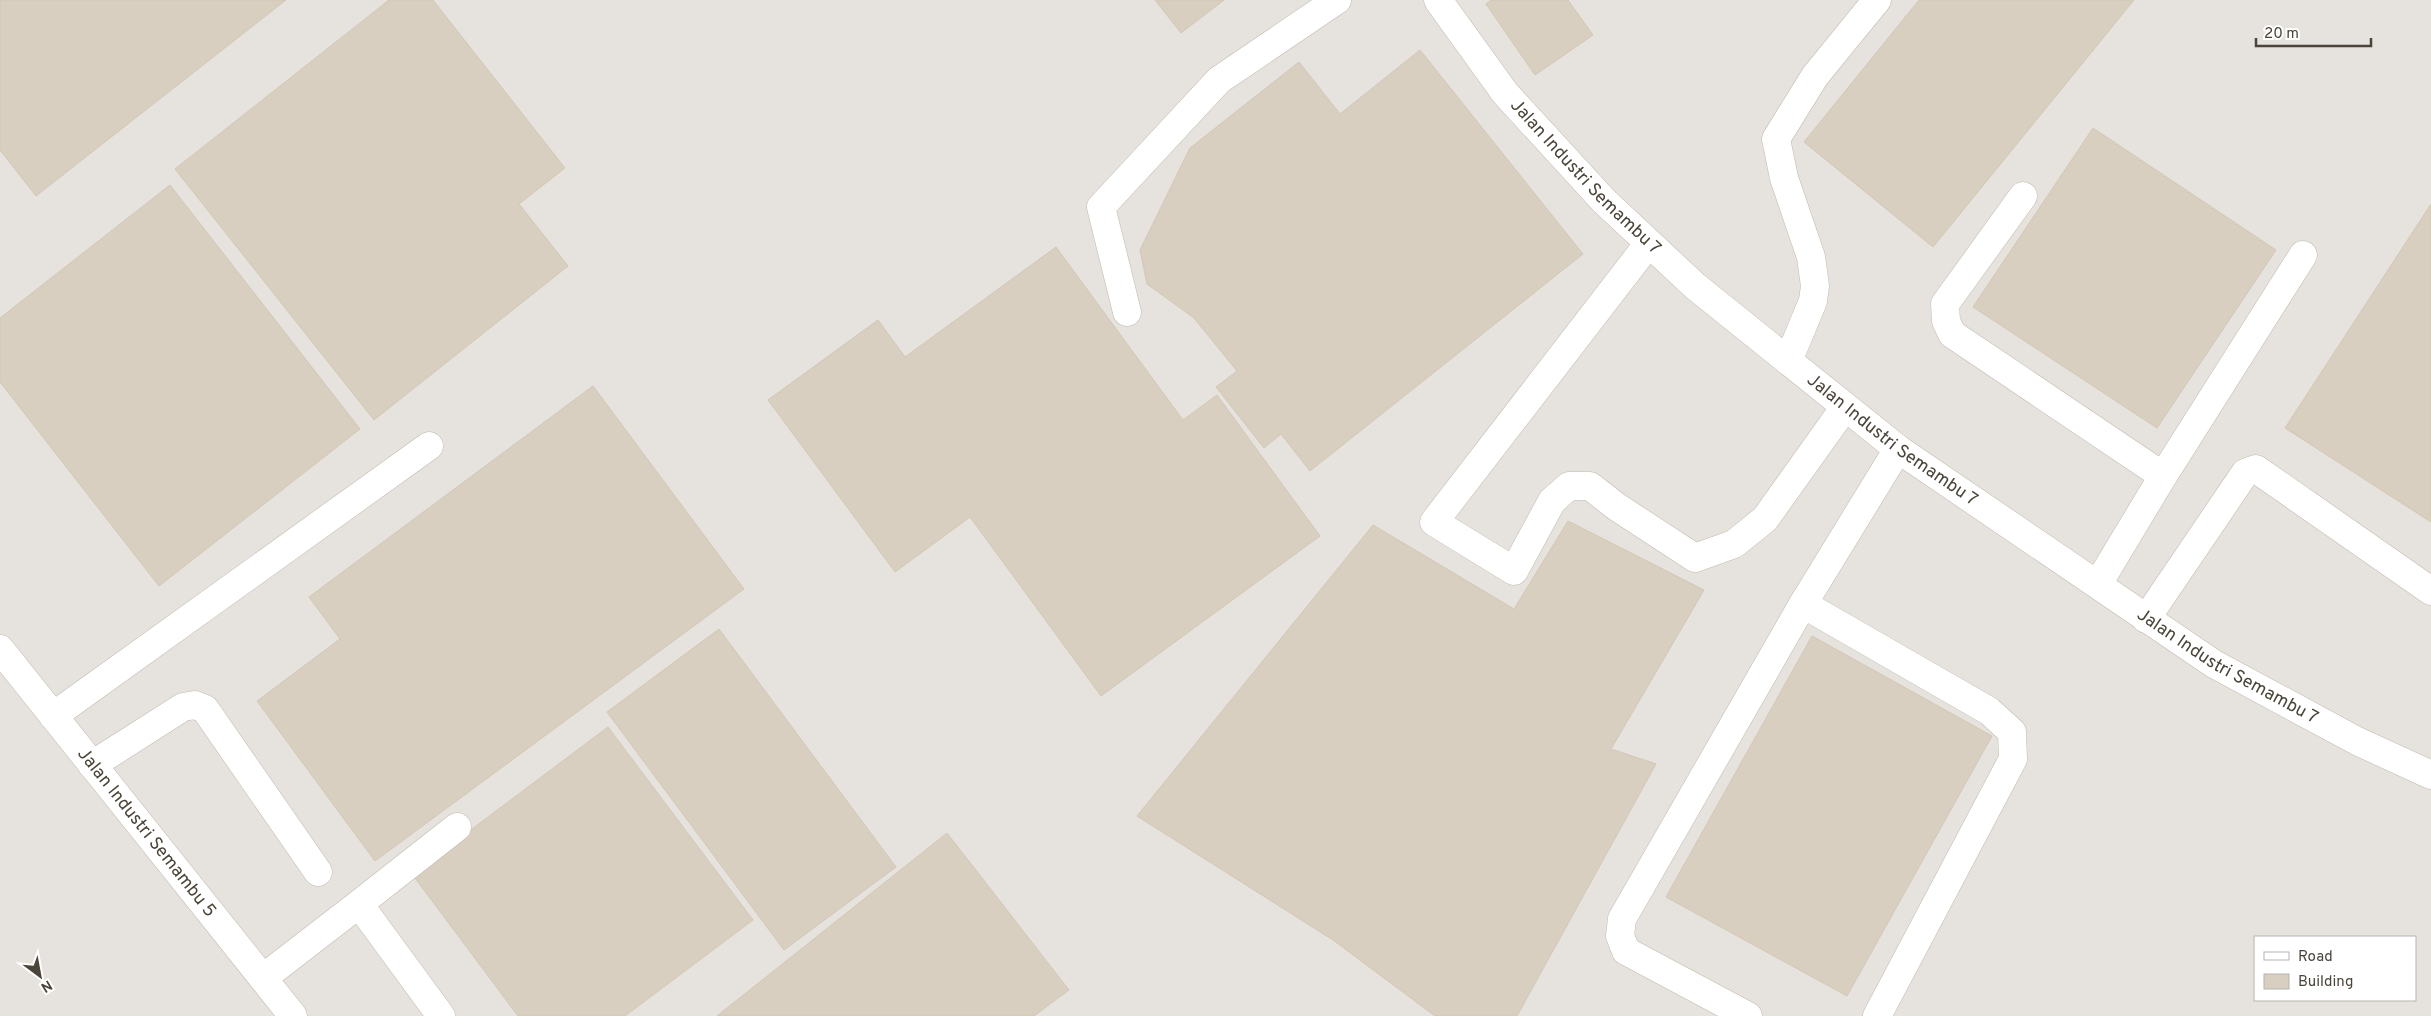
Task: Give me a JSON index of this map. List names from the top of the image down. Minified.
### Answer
{"streets":{"street":["Jalan Industri Semambu 7","Jalan Industri Semambu 5"]},"legend":["Road","Building"],"scale_bar":"20 m","north":"bottom right"}
